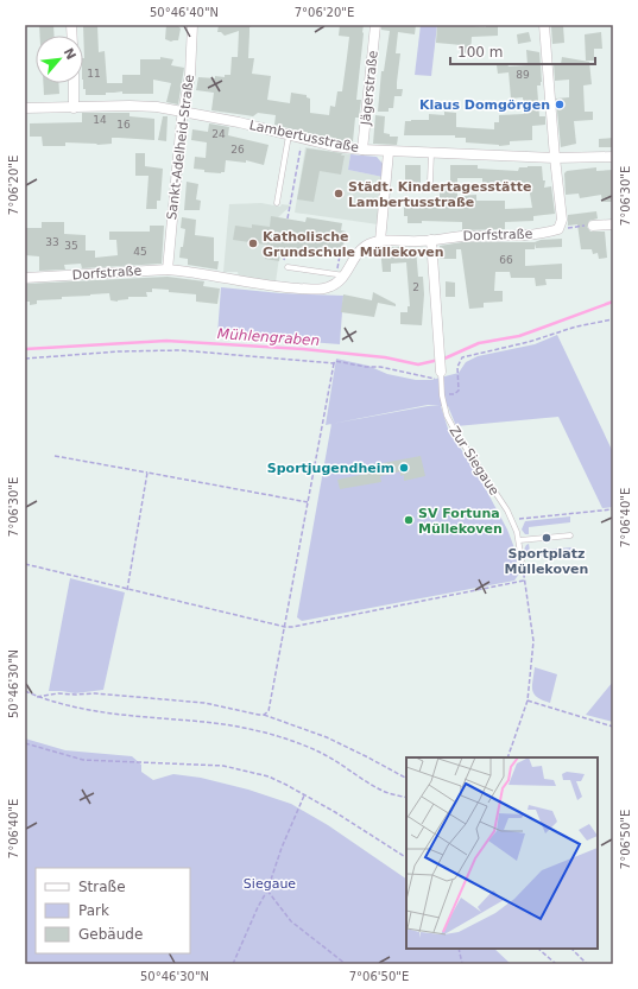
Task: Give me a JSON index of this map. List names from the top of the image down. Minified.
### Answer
{"streets":{"street":["Jägerstraße","Lambertusstraße","Sankt-Adelheid-Straße","Dorfstraße","Zur Siegaue"]},"crossings":[["Jägerstraße","Lambertusstraße"],["Lambertusstraße","Sankt-Adelheid-Straße"],["Lambertusstraße","Dorfstraße"],["Sankt-Adelheid-Straße","Dorfstraße"],["Dorfstraße","Zur Siegaue"]],"water":["Mühlengraben"],"parks":["Siegaue"],"places":["Klaus Domgörgen","Städt. Kindertagesstätte Lambertusstraße","Katholische Grundschule Müllekoven","Sportjugendheim","SV Fortuna Müllekoven","Sportplatz Müllekoven"],"house_numbers":["11","89","14","16","24","26","33","35","45","66","2"],"legend":["Straße","Park","Gebäude"],"scale_bar":"100 m","north":"top right","coordinates":["50°46'40\"N","7°06'20\"E","7°06'30\"E","7°06'40\"E","50°46'30\"N","7°06'50\"E"]}
